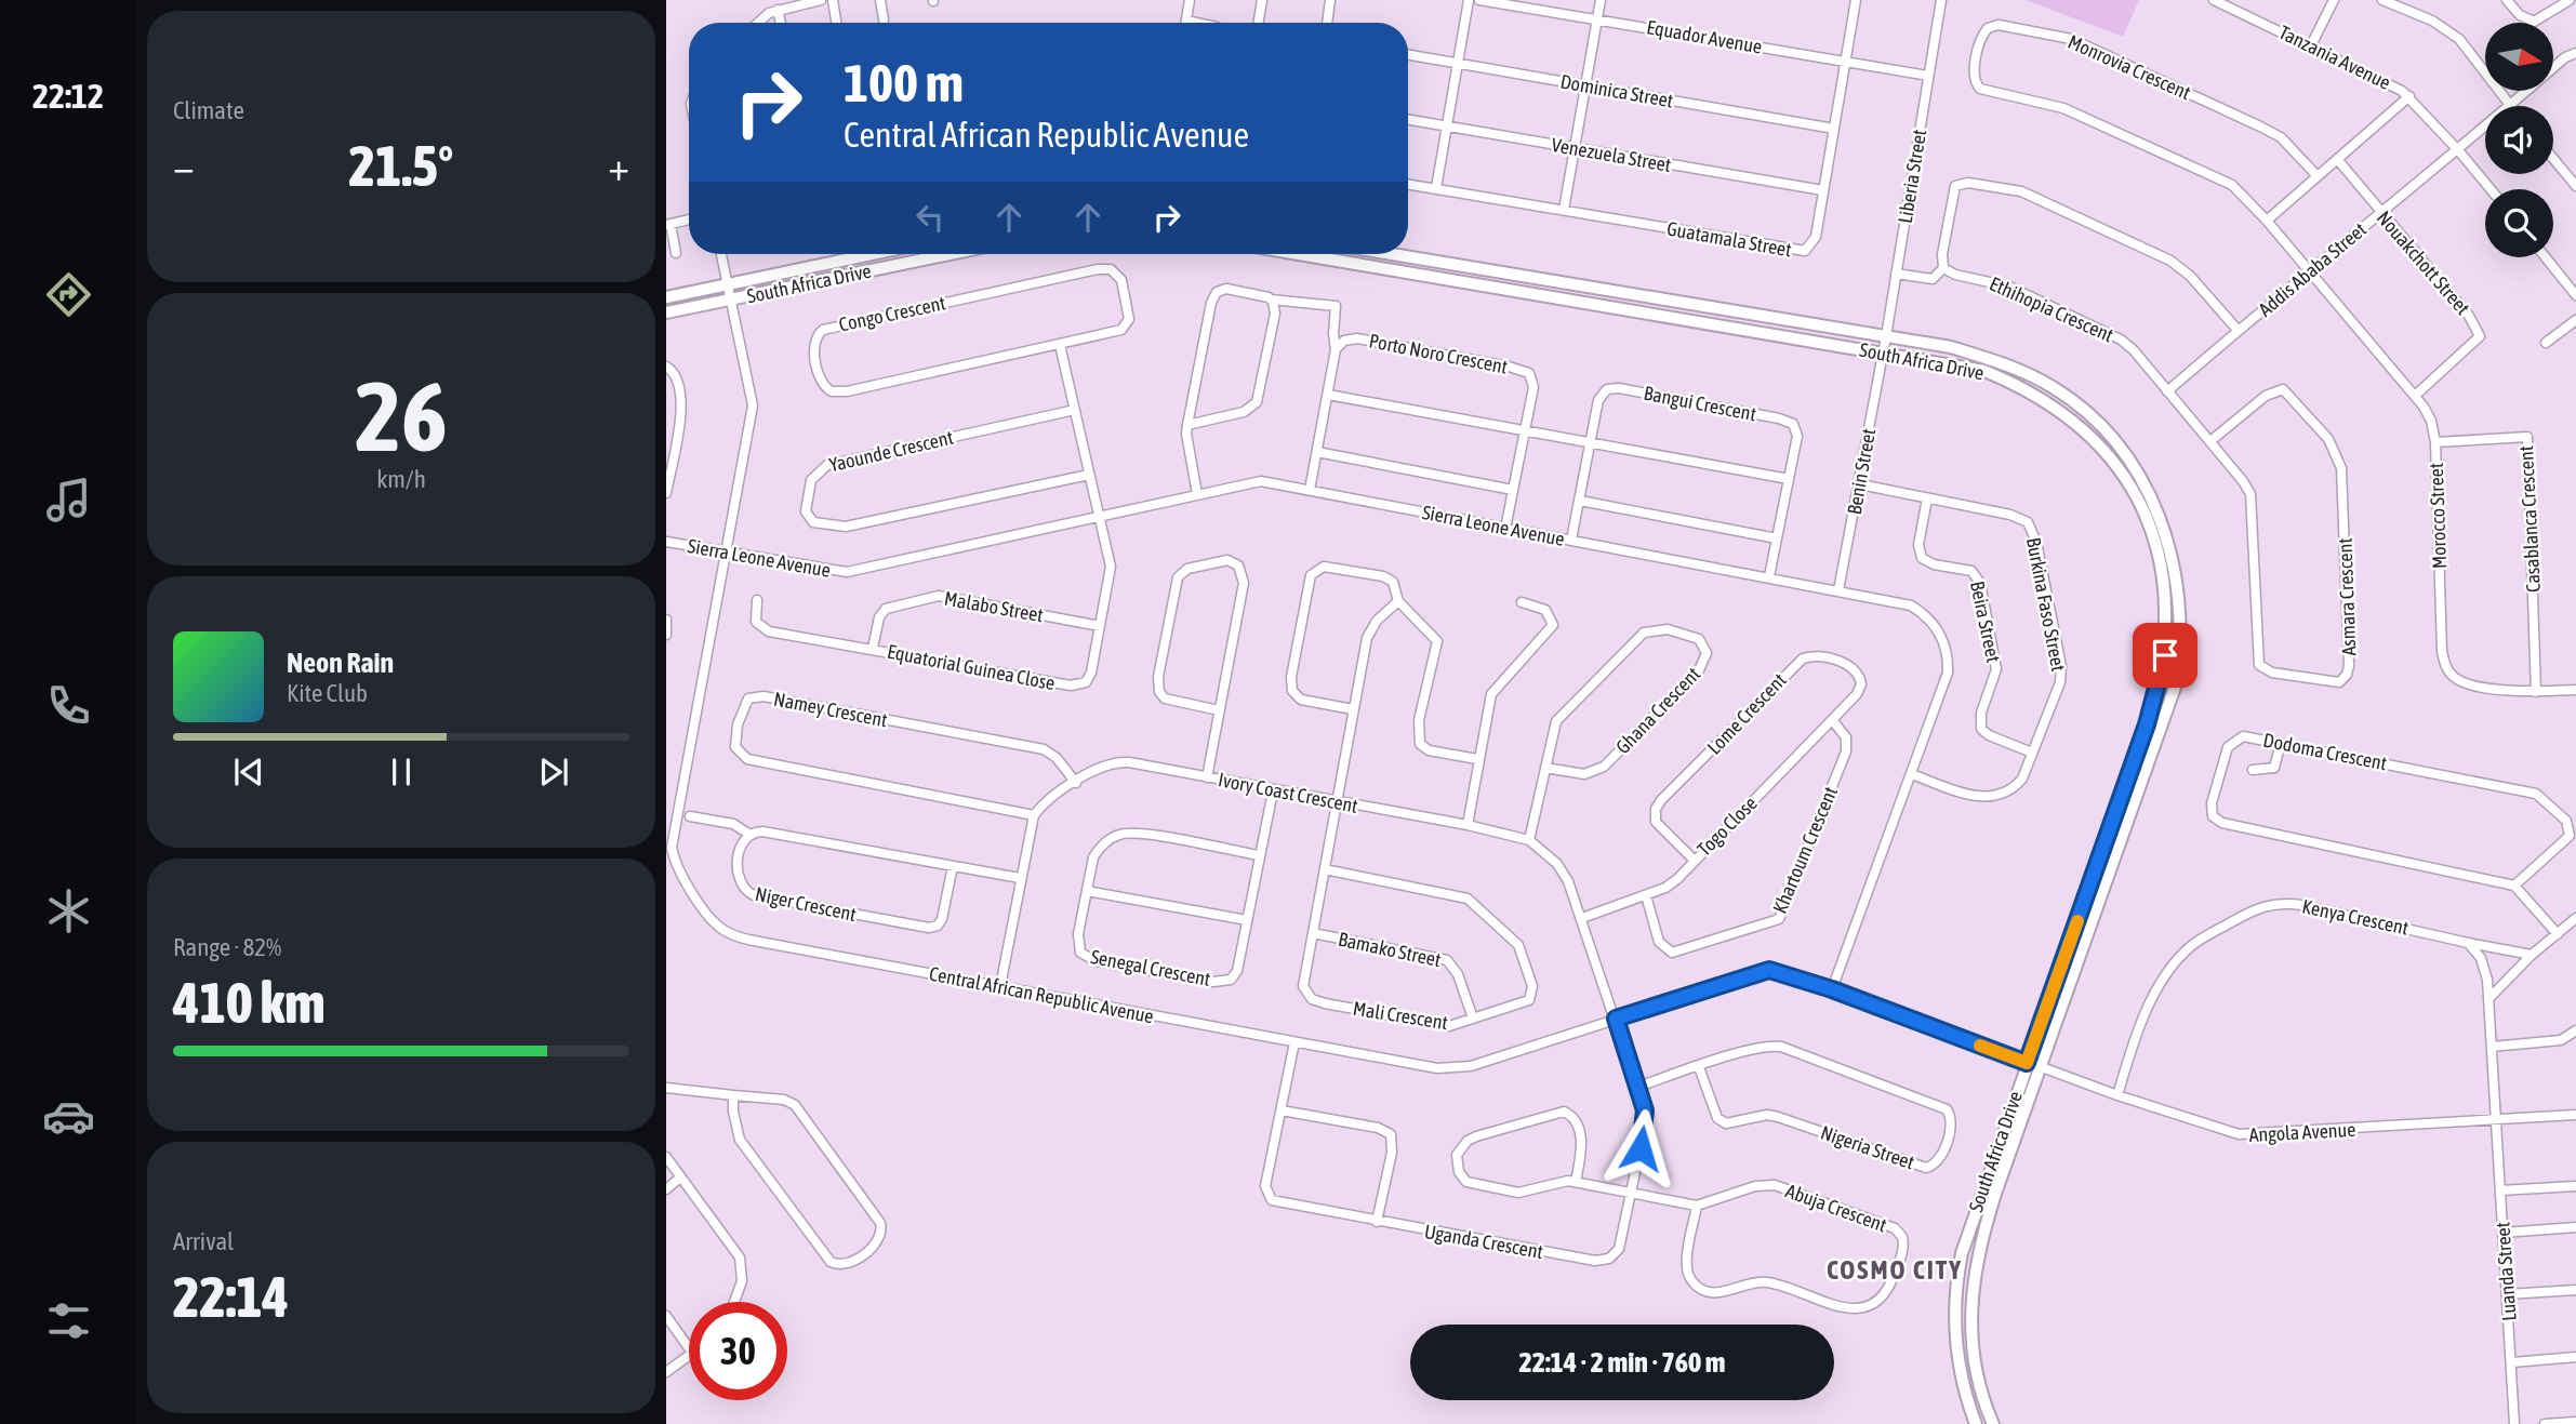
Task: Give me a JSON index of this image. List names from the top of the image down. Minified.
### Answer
{"streets":{"street":["Equador Avenue","Tanzania Avenue","Monrovia Crescent","Dominica Street","Venezuela Street","Liberia Street","Guatamala Street","Nouakchott Street","Addis Ababa Street","South Africa Drive","Ethihopia Crescent","Congo Crescent","Porto Noro Crescent","Bangui Crescent","Yaounde Crescent","Benin Street","Morocco Street","Casablanca Crescent","Sierra Leone Avenue","Asmara Crescent","Burkina Faso Street","Malabo Street","Beira Street","Equatorial Guinea Close","Namey Crescent","Ghana Crescent","Lome Crescent","Dodoma Crescent","Ivory Coast Crescent","Togo Close","Khartoum Crescent","Niger Crescent","Kenya Crescent","Bamako Street","Senegal Crescent","Central African Republic Avenue","Mali Crescent","Angola Avenue","Nigeria Street","Abuja Crescent","Uganda Crescent","Luanda Street"]},"crossings":[["Equador Avenue","Liberia Street"],["Equador Avenue","Guatamala Street"],["Tanzania Avenue","Addis Ababa Street"],["Monrovia Crescent","Morocco Street"],["Dominica Street","Guatamala Street"],["Venezuela Street","Guatamala Street"],["Liberia Street","South Africa Drive"],["Liberia Street","Benin Street"],["Nouakchott Street","Addis Ababa Street"],["Nouakchott Street","Morocco Street"],["Addis Ababa Street","Ethihopia Crescent"],["Addis Ababa Street","Morocco Street"],["South Africa Drive","Benin Street"],["South Africa Drive","Central African Republic Avenue"],["South Africa Drive","Angola Avenue"],["Ethihopia Crescent","Asmara Crescent"],["Congo Crescent","Equatorial Guinea Close"],["Porto Noro Crescent","Sierra Leone Avenue"],["Bangui Crescent","Sierra Leone Avenue"],["Yaounde Crescent","Equatorial Guinea Close"],["Benin Street","Sierra Leone Avenue"],["Benin Street","Burkina Faso Street"],["Morocco Street","Casablanca Crescent"],["Sierra Leone Avenue","Burkina Faso Street"],["Sierra Leone Avenue","Equatorial Guinea Close"],["Sierra Leone Avenue","Central African Republic Avenue"],["Burkina Faso Street","Beira Street"],["Malabo Street","Equatorial Guinea Close"],["Namey Crescent","Ivory Coast Crescent"],["Ghana Crescent","Ivory Coast Crescent"],["Lome Crescent","Togo Close"],["Lome Crescent","Khartoum Crescent"],["Ivory Coast Crescent","Togo Close"],["Ivory Coast Crescent","Senegal Crescent"],["Ivory Coast Crescent","Central African Republic Avenue"],["Ivory Coast Crescent","Mali Crescent"],["Ivory Coast Crescent","Uganda Crescent"],["Togo Close","Khartoum Crescent"],["Kenya Crescent","Angola Avenue"],["Bamako Street","Mali Crescent"],["Central African Republic Avenue","Angola Avenue"],["Central African Republic Avenue","Uganda Crescent"],["Angola Avenue","Luanda Street"],["Nigeria Street","Uganda Crescent"],["Abuja Crescent","Uganda Crescent"]],"districts":["COSMO CITY"],"north":"right","page":{"tabs":"22:12","tile":["Climate",["26","km/h"],["Range · 82%","410 km"],["Arrival","22:14"]],"turn":["100 m","Central African Republic Avenue"],"heat":["−","21.5°","+"],"song":["Neon Rain","Kite Club"],"limit":"30","trip":"22:14 · 2 min · 760 m"}}
